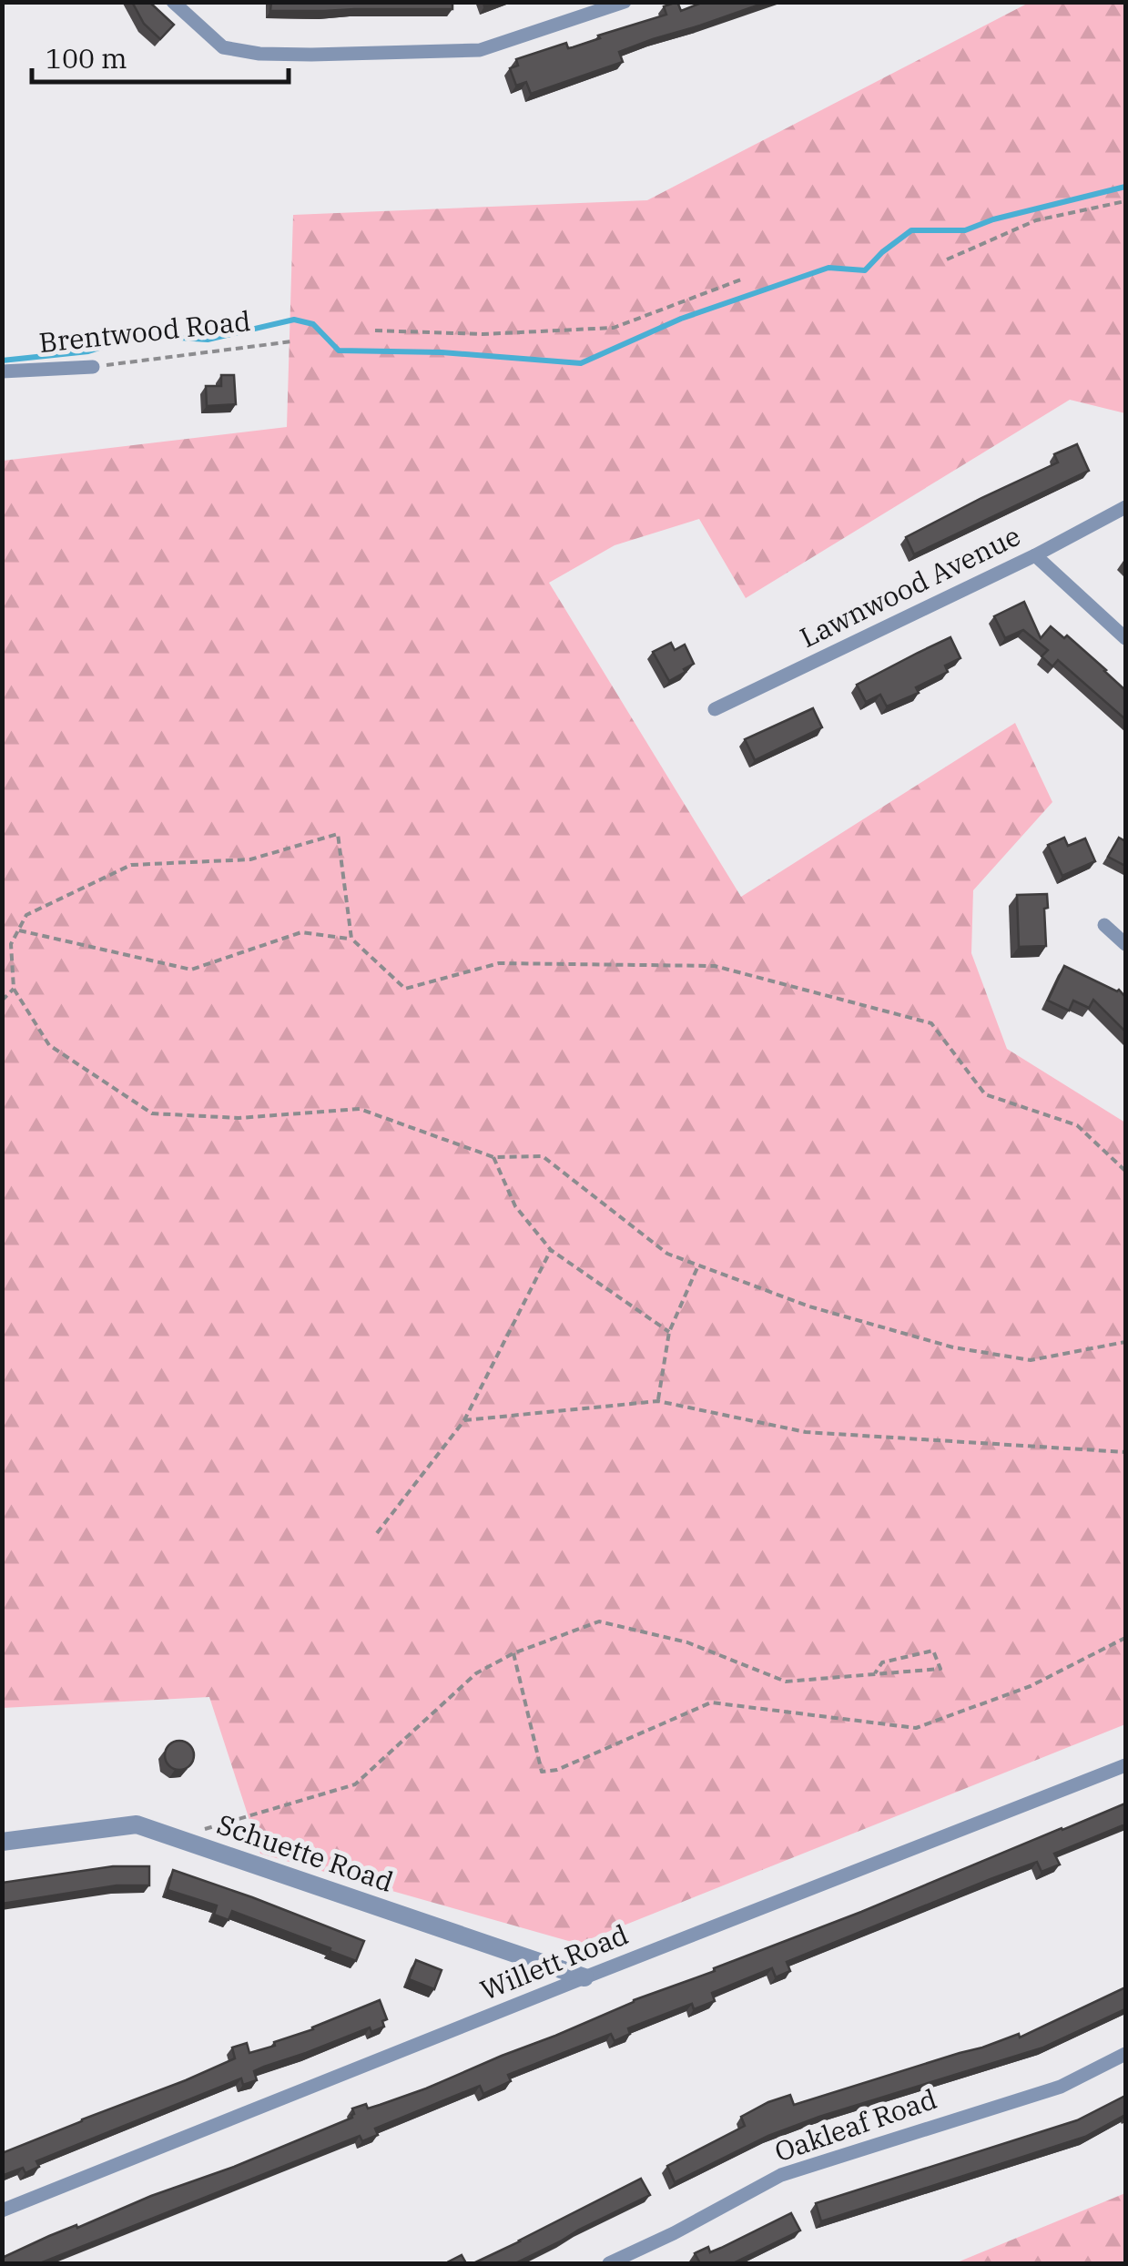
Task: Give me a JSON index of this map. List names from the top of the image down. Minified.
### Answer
{"streets":{"street":["Brentwood Road","Lawnwood Avenue","Schuette Road","Willett Road","Oakleaf Road"]},"crossings":[["Schuette Road","Willett Road"]],"scale_bar":"100 m"}
